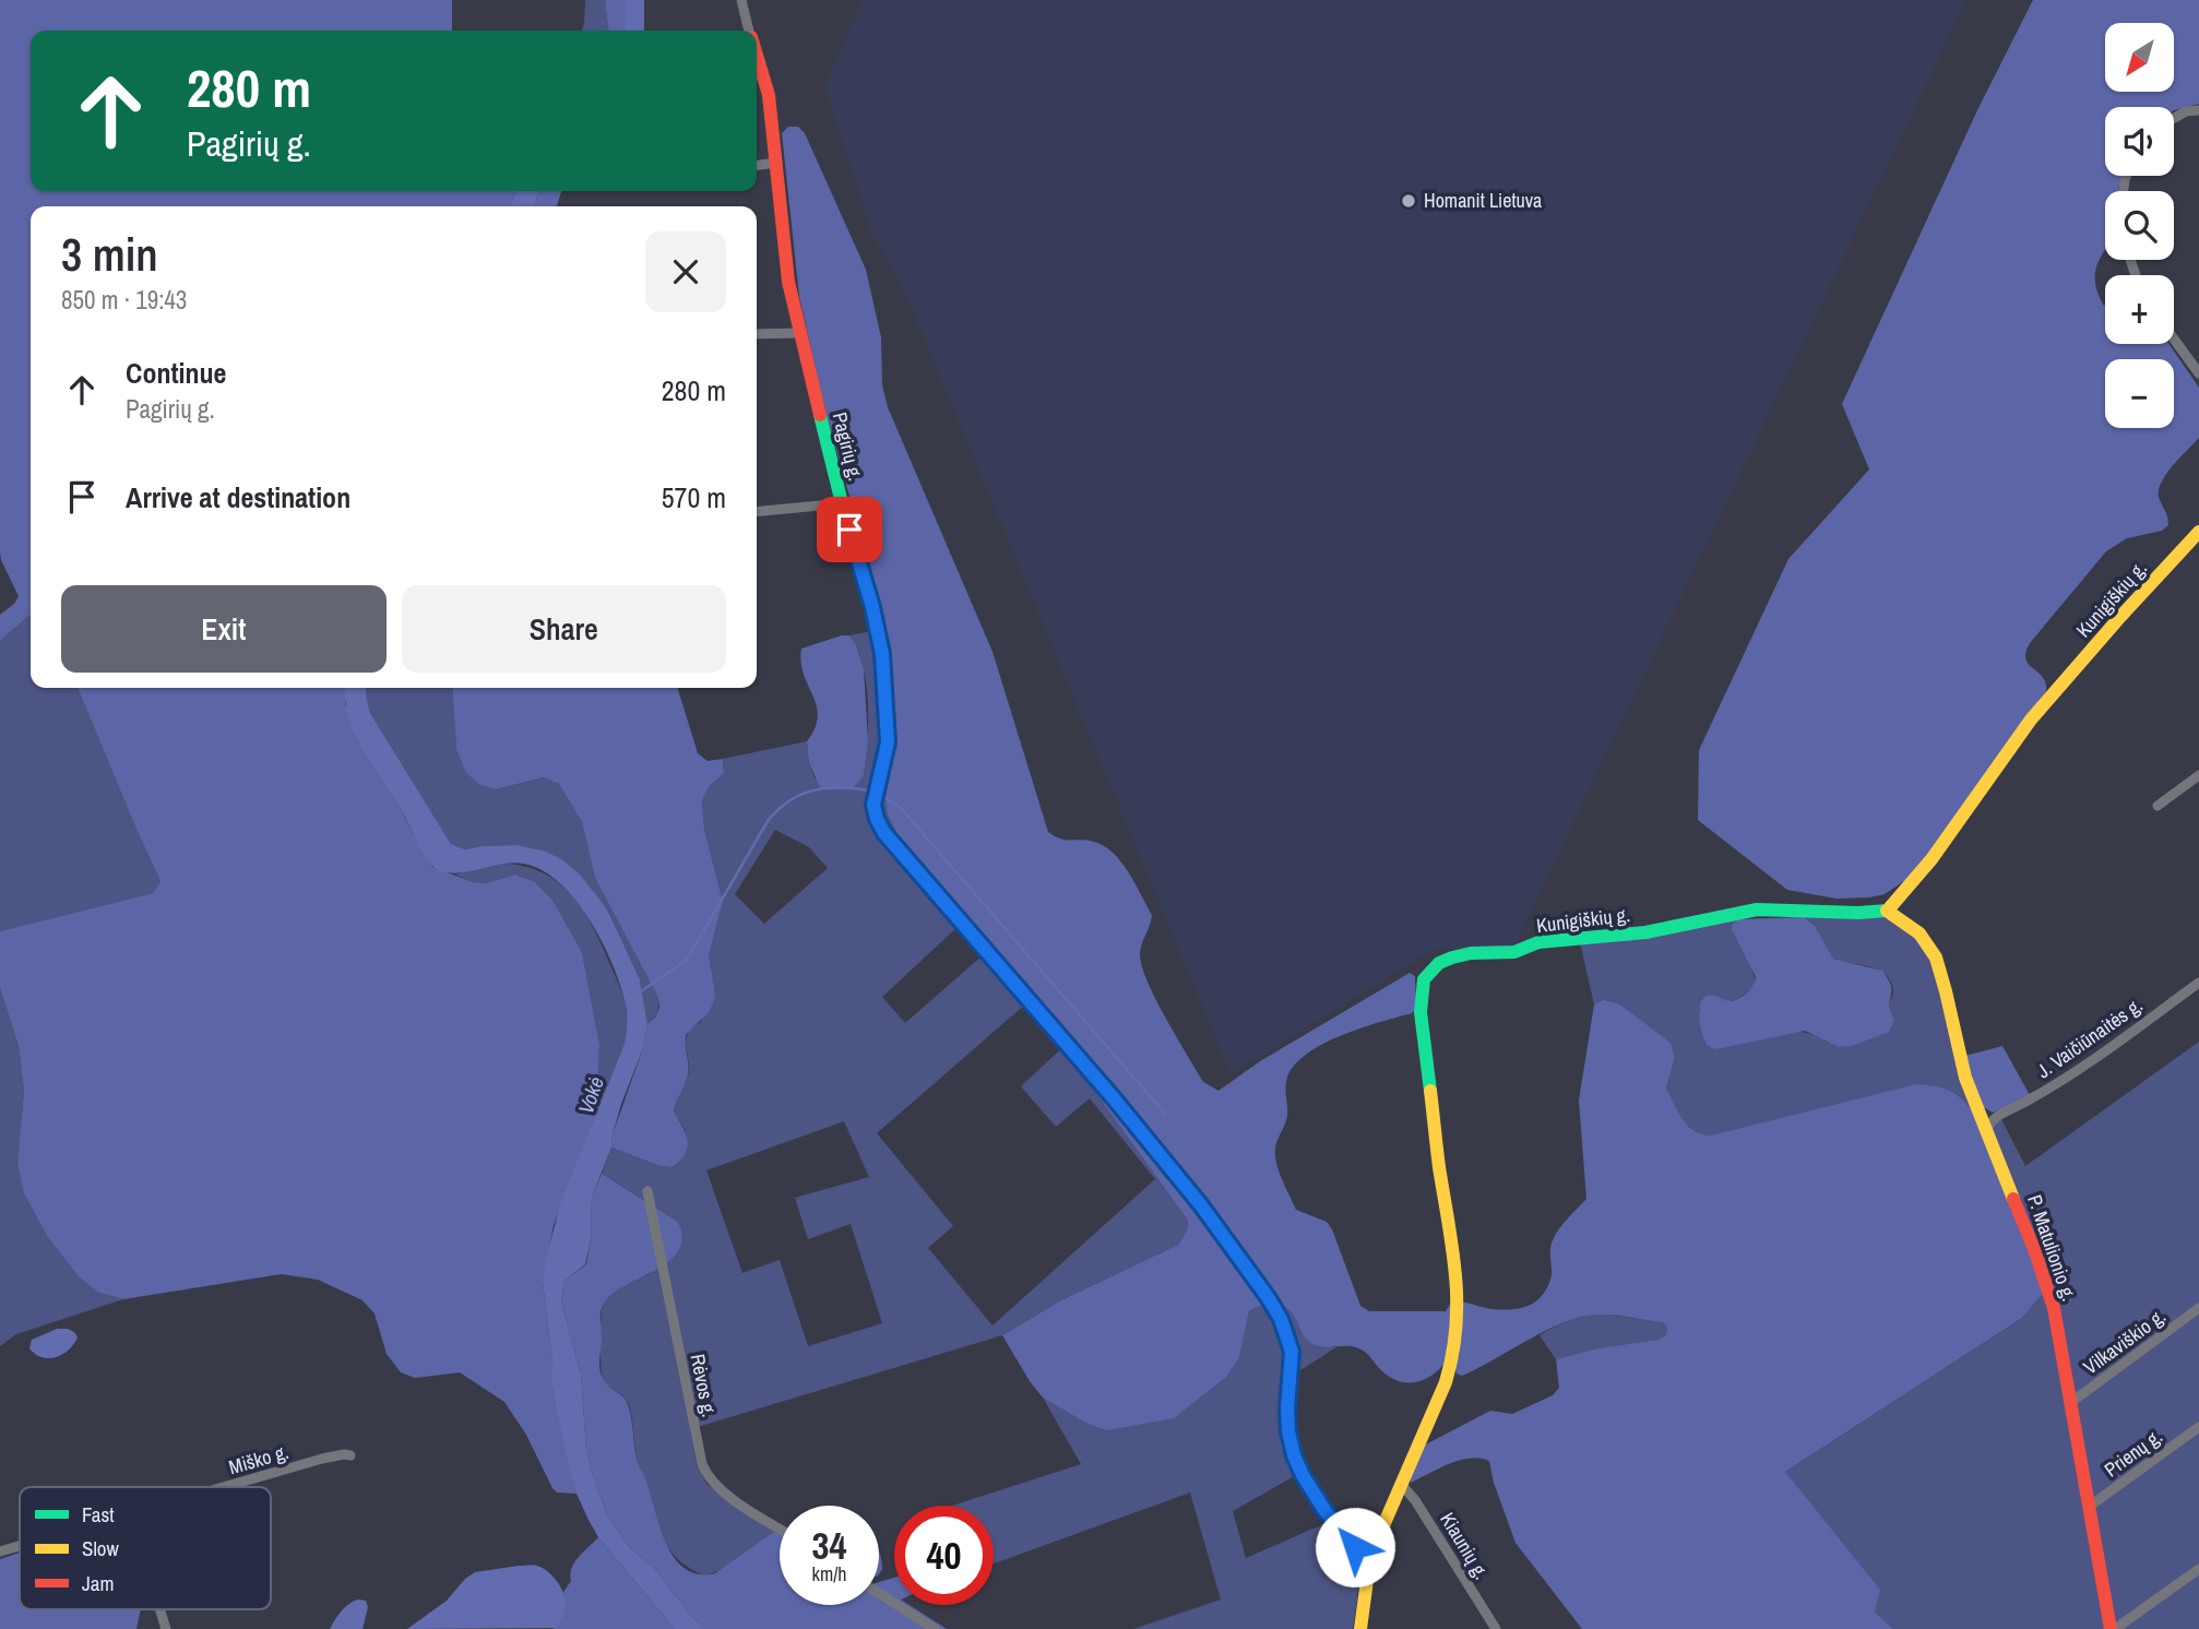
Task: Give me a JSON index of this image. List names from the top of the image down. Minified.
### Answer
{"streets":{"street":["Pagirių g.","Kunigiškių g.","J. Vaičiūnaitės g.","P. Matulionio g.","Vilkaviškio g.","Rėvos g.","Prienų g.","Miško g.","Kiaunių g."]},"crossings":[["Pagirių g.","Kunigiškių g."],["Kunigiškių g.","P. Matulionio g."],["Kunigiškių g.","Kiaunių g."],["J. Vaičiūnaitės g.","P. Matulionio g."],["P. Matulionio g.","Vilkaviškio g."],["P. Matulionio g.","Prienų g."]],"water":["Vokė"],"places":["Homanit Lietuva"],"legend":["Fast","Slow","Jam"],"north":"bottom left","page":{"map_buttons":["+","−"],"turn":["280 m","Pagirių g."],"heading":["3 min","850 m · 19:43"],"list":[{"name":"Continue","note":"Pagirių g.","value":"280 m"},{"name":"Arrive at destination","value":"570 m"}],"buttons":["Exit","Share"],"speed":"34 km/h","limit":"40"}}
